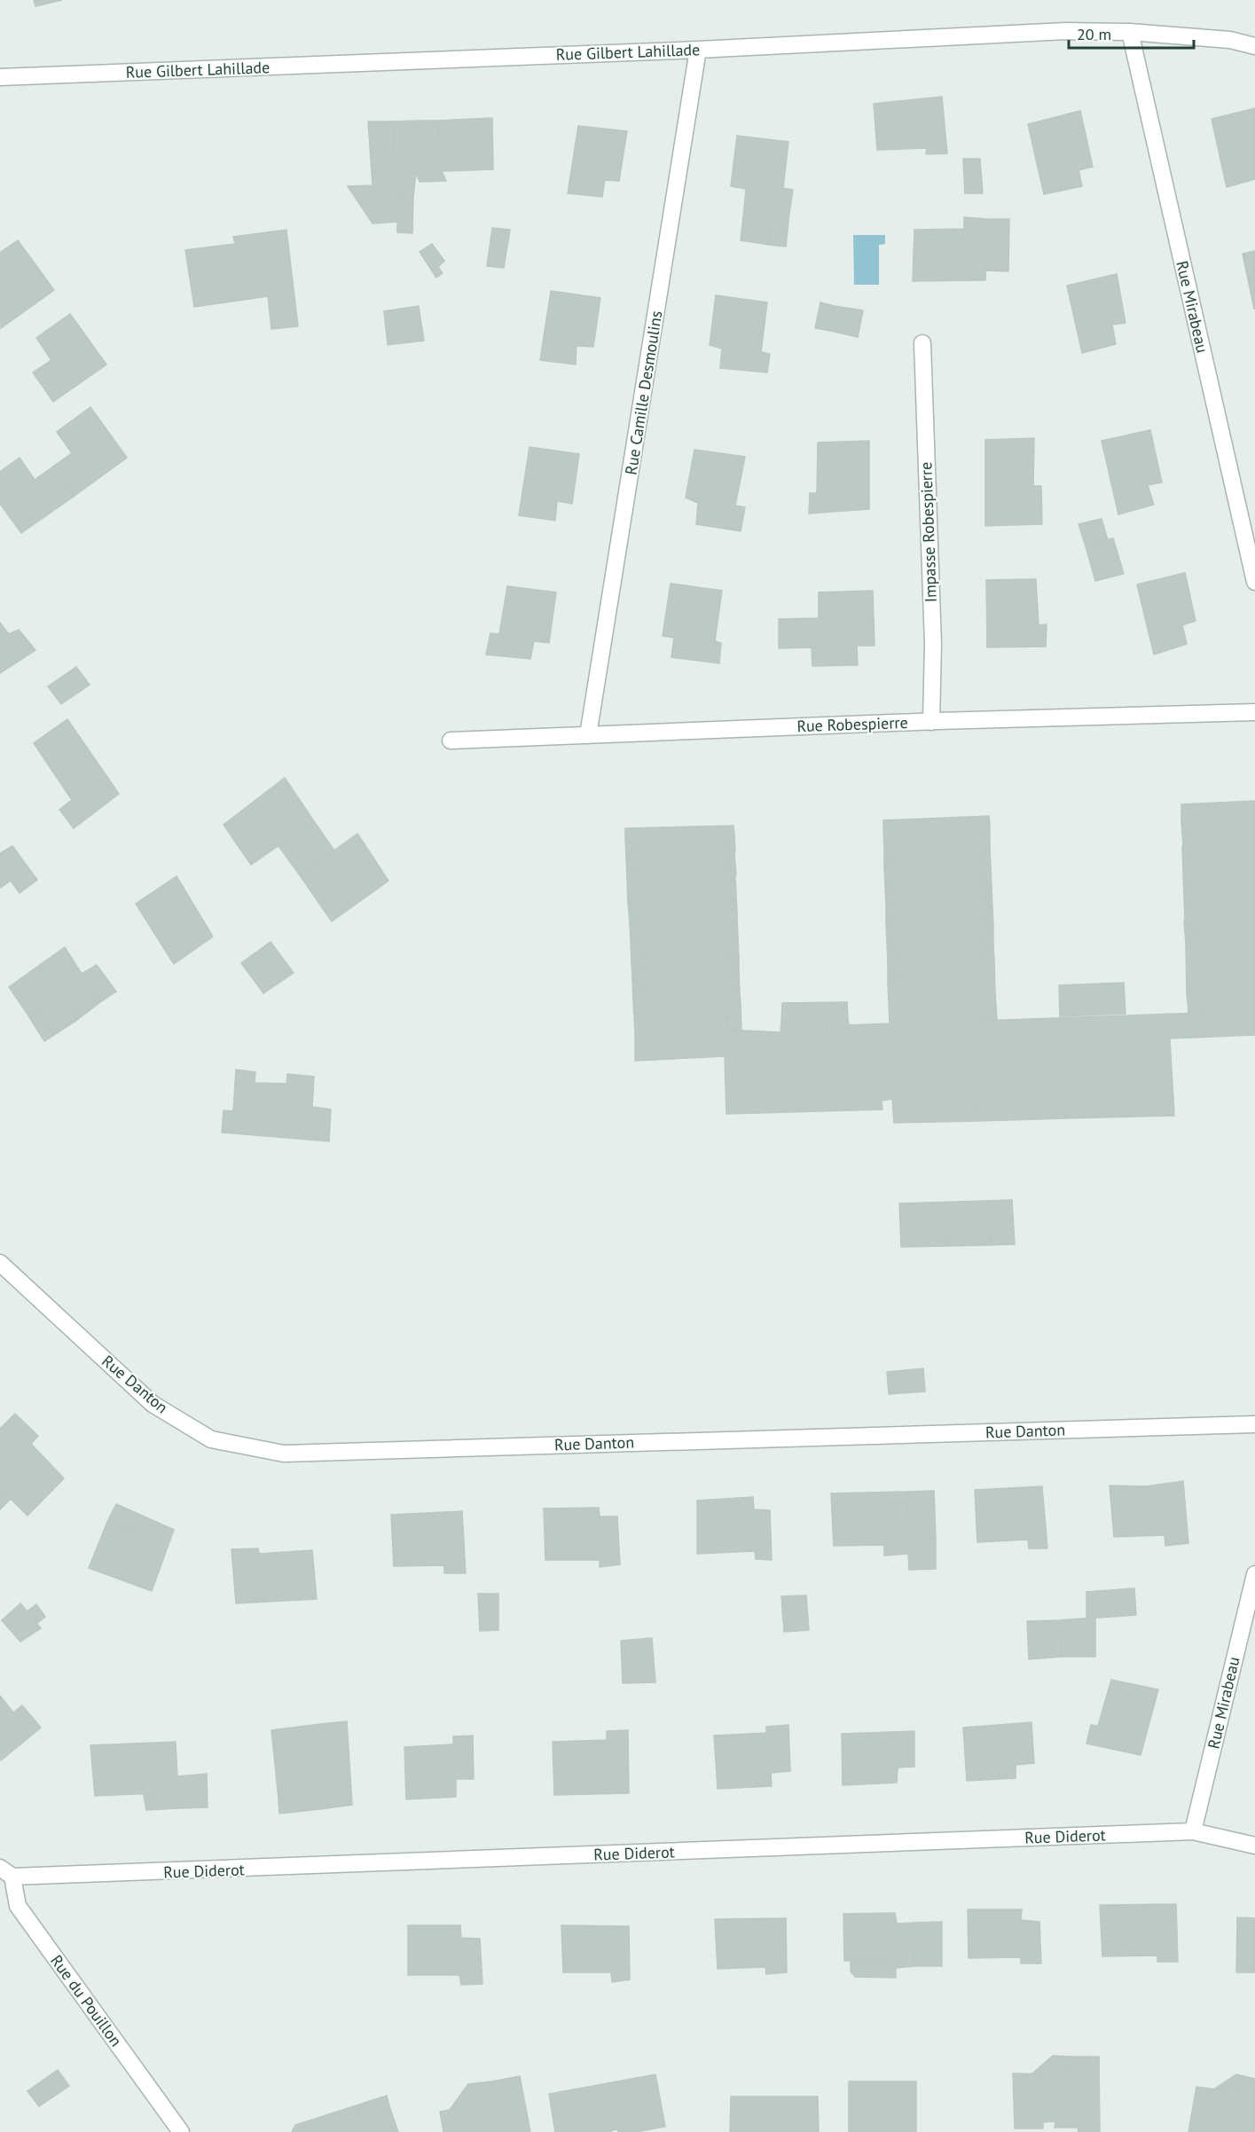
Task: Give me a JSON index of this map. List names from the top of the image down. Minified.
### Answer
{"streets":{"street":["Rue Gilbert Lahillade","Rue Mirabeau","Rue Camille Desmoulins","Impasse Robespierre","Rue Robespierre","Rue Danton","Rue Diderot","Rue du Pouillon"]},"crossings":[["Rue Gilbert Lahillade","Rue Mirabeau"],["Rue Gilbert Lahillade","Rue Camille Desmoulins"],["Rue Mirabeau","Rue Diderot"],["Rue Camille Desmoulins","Rue Robespierre"],["Impasse Robespierre","Rue Robespierre"],["Rue Diderot","Rue du Pouillon"]],"scale_bar":"20 m"}
